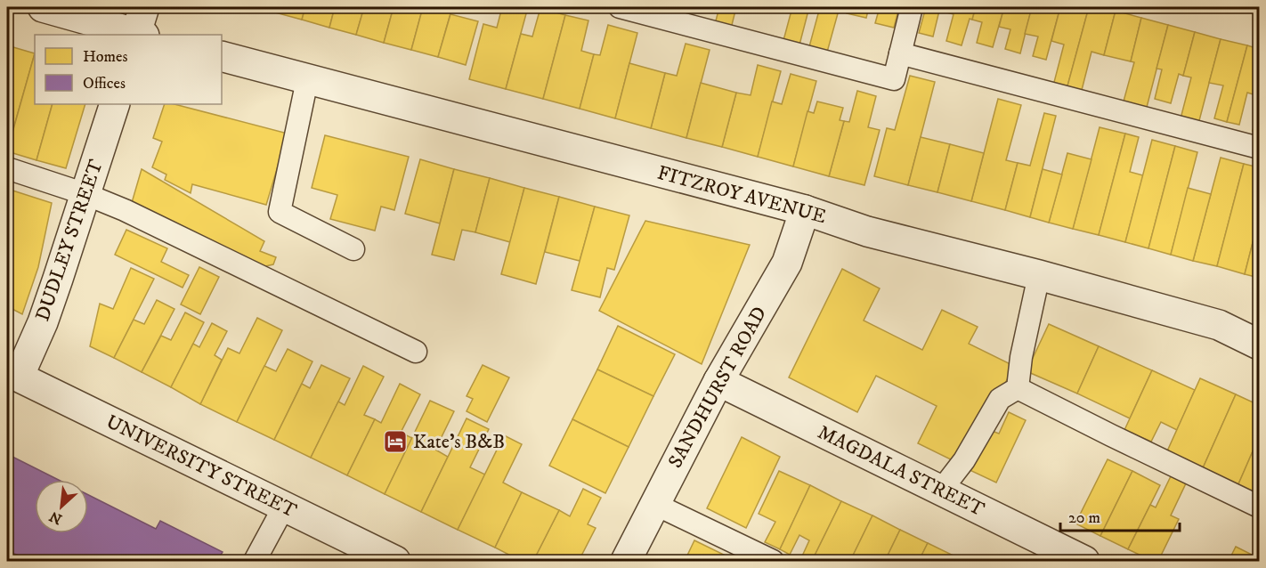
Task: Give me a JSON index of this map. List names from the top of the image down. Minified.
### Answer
{"streets":{"street":["FITZROY AVENUE","DUDLEY STREET","SANDHURST ROAD","UNIVERSITY STREET","MAGDALA STREET"]},"crossings":[["FITZROY AVENUE","SANDHURST ROAD"],["DUDLEY STREET","UNIVERSITY STREET"],["SANDHURST ROAD","MAGDALA STREET"]],"places":{"hotel":["Kate's B&B"]},"legend":["Homes","Offices"],"scale_bar":"20 m","north":"bottom left"}
